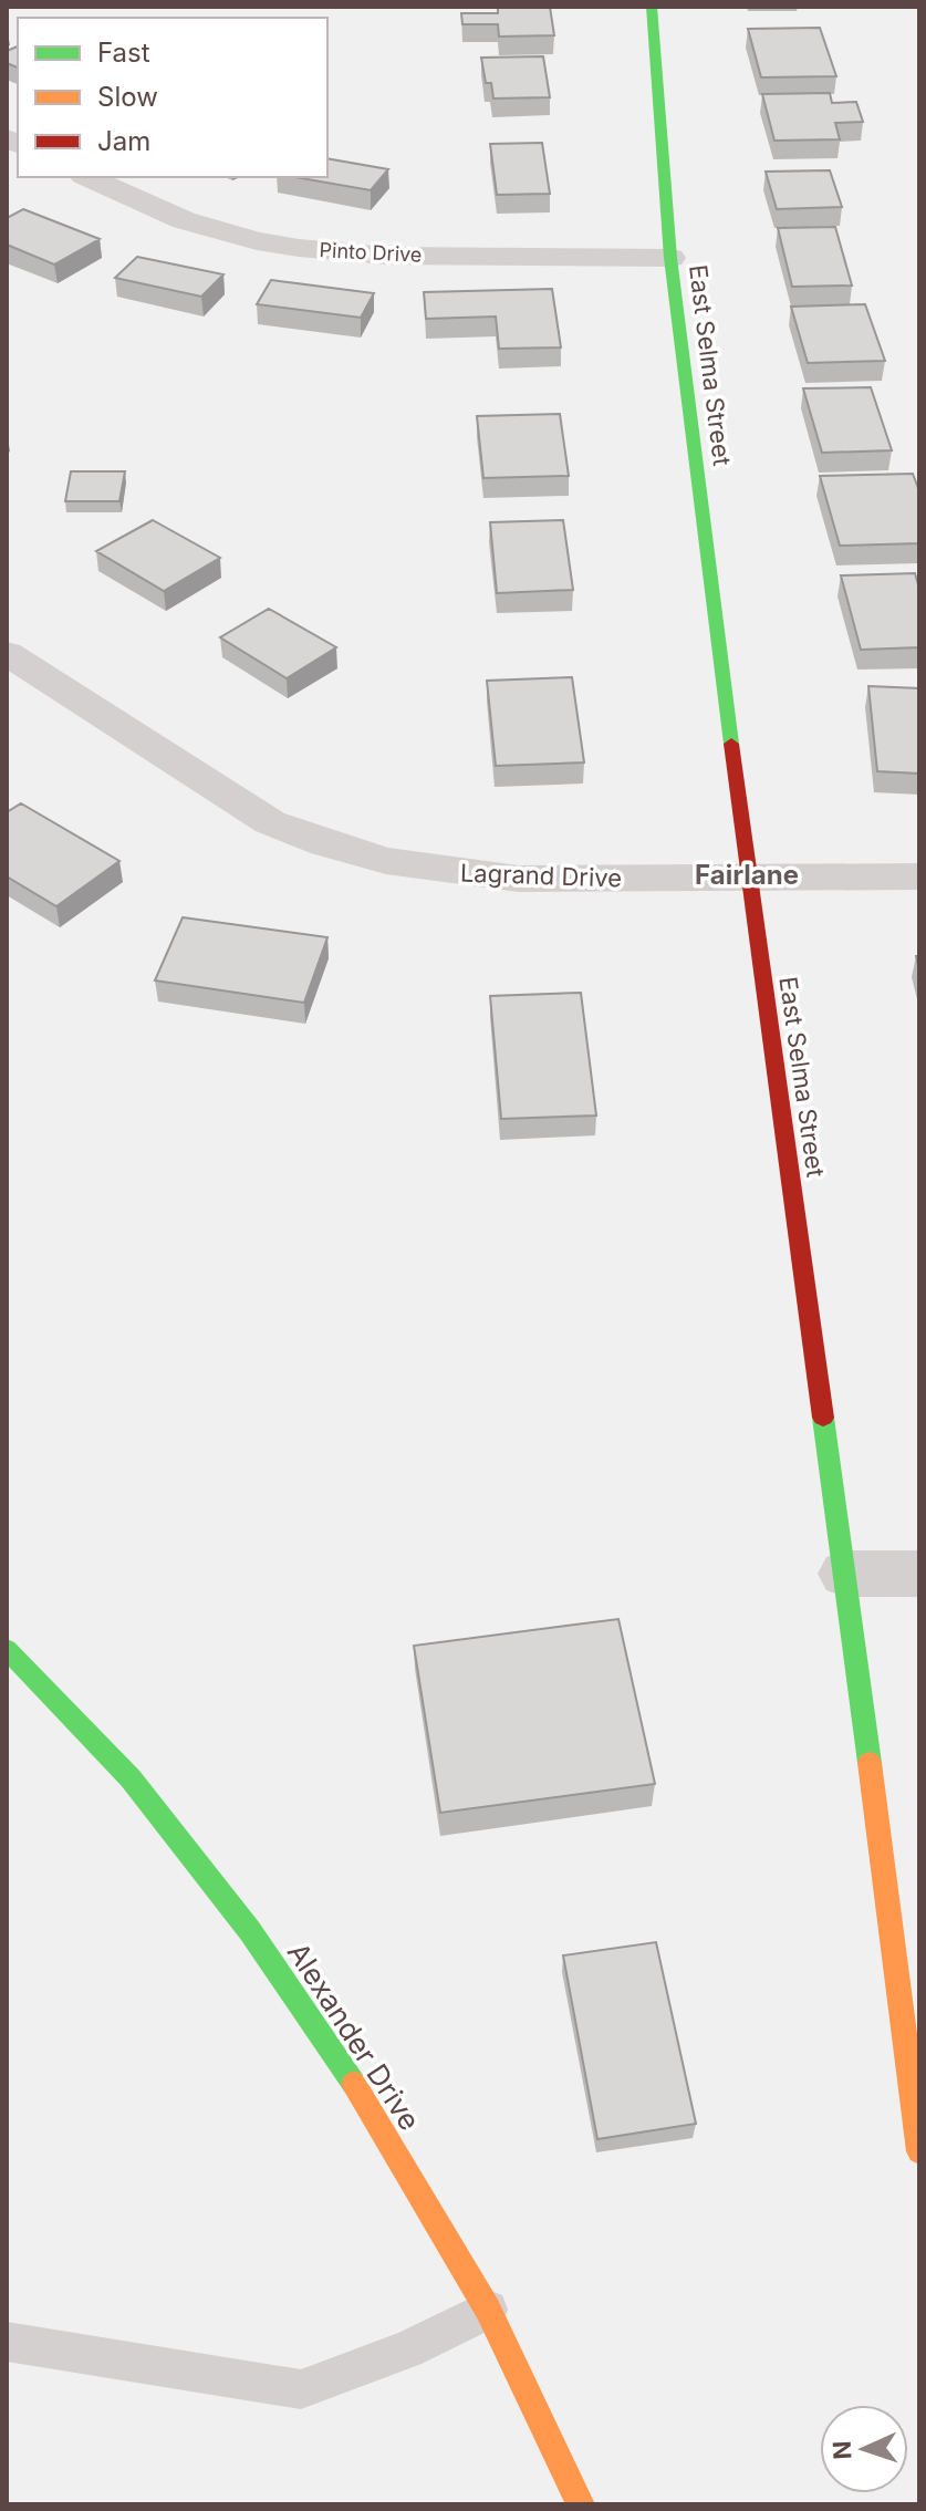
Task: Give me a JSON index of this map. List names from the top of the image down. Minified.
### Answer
{"streets":{"street":["Pinto Drive","East Selma Street","Lagrand Drive","Alexander Drive"]},"crossings":[["Pinto Drive","East Selma Street"],["East Selma Street","Lagrand Drive"]],"districts":["Fairlane"],"legend":["Fast","Slow","Jam"],"north":"left"}
